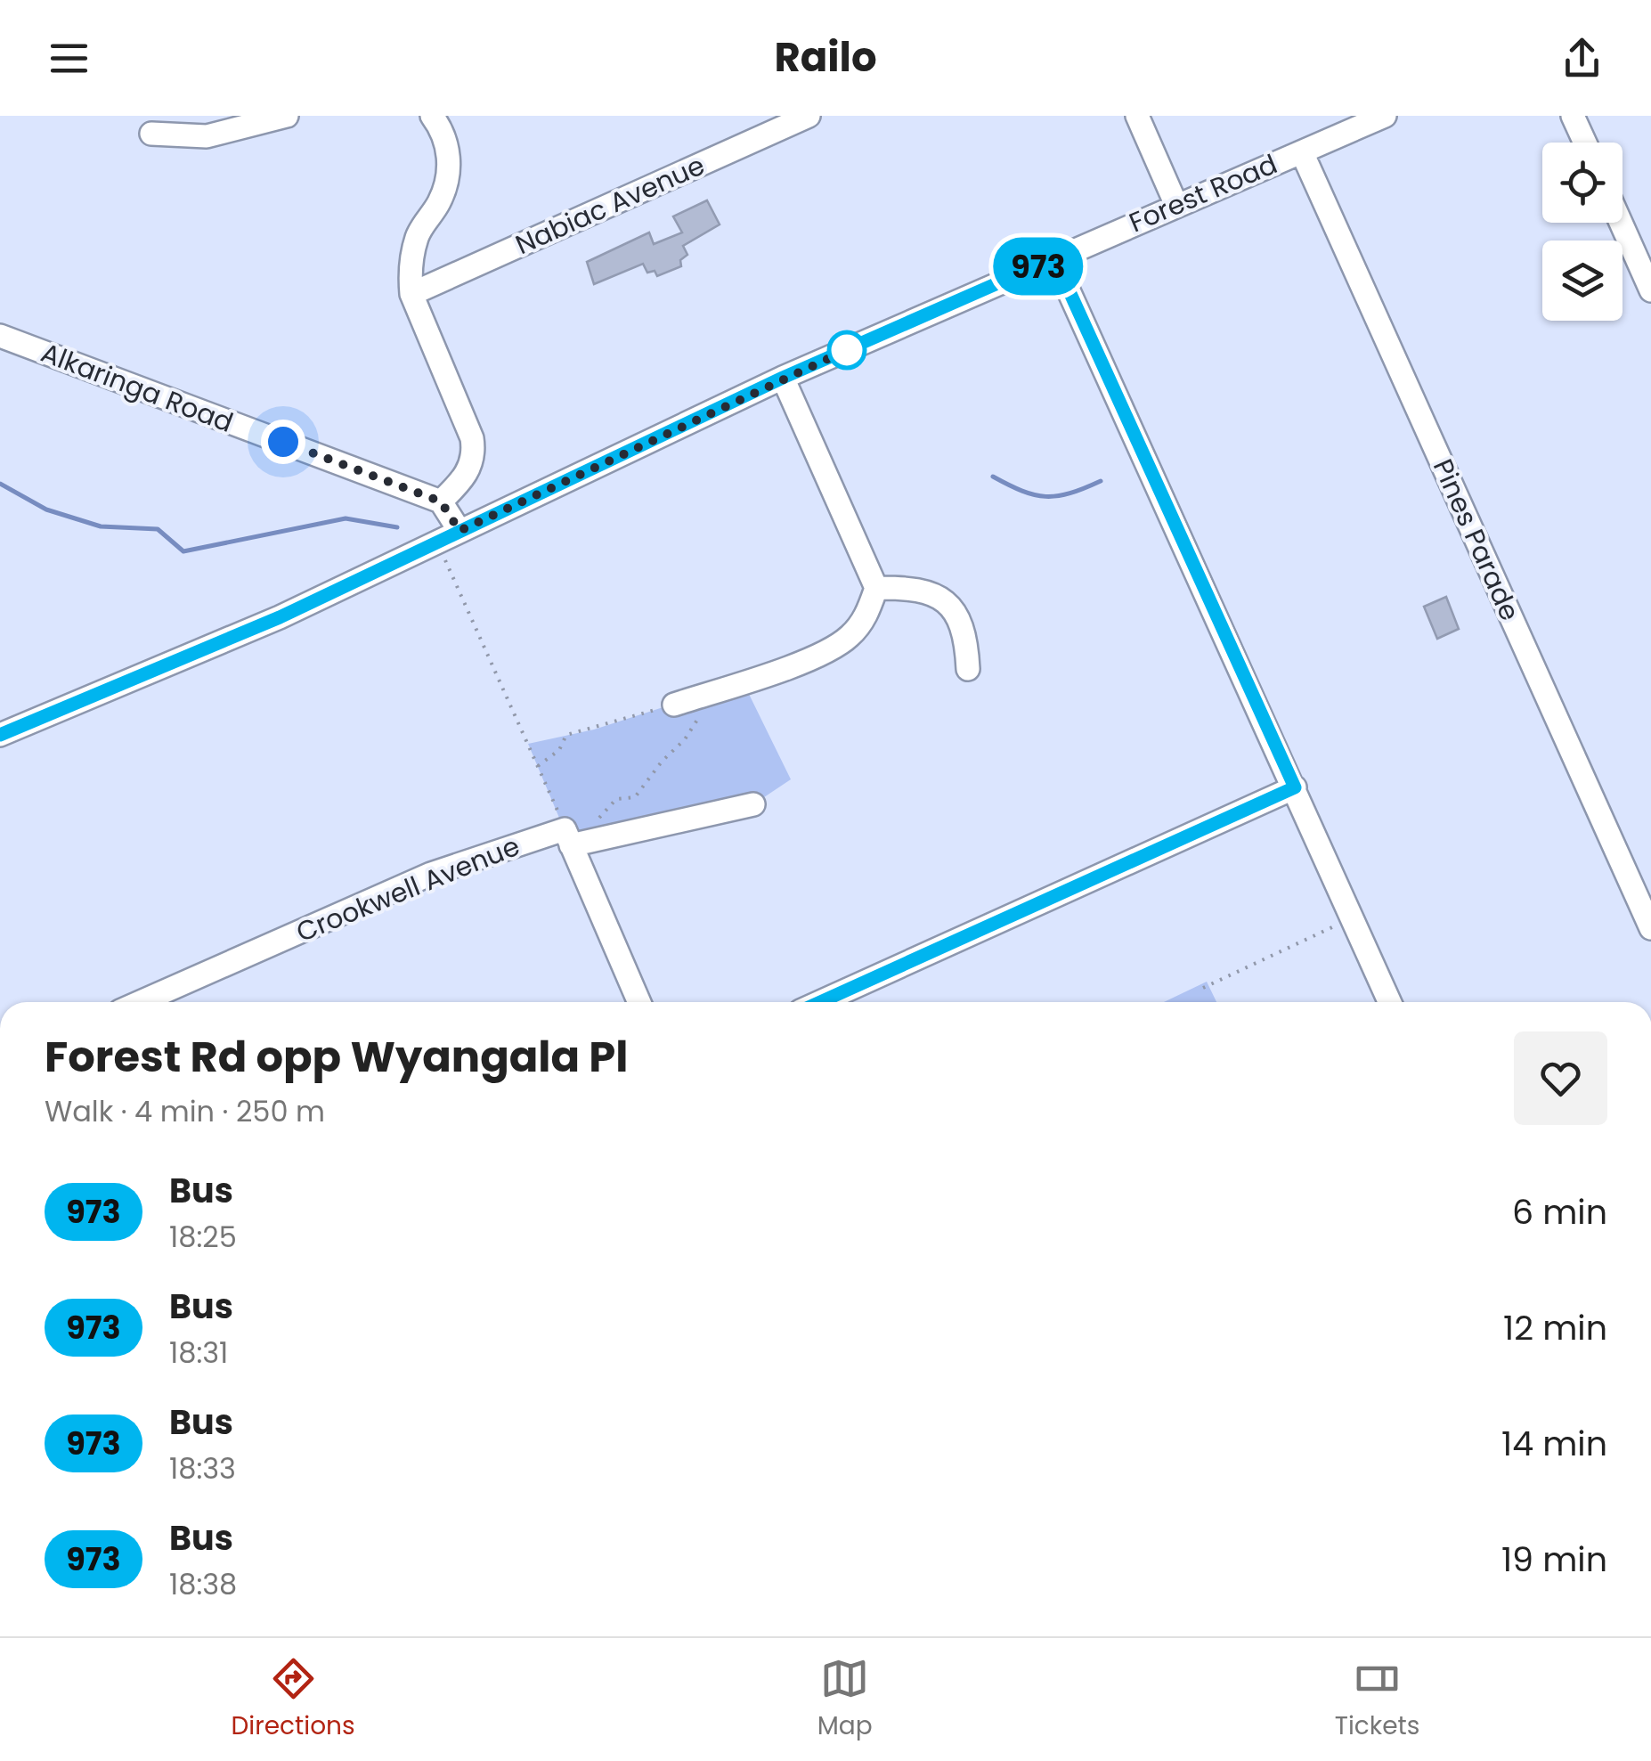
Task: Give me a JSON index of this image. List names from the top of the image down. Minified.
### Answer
{"streets":{"street":["Forest Road","Nabiac Avenue","Alkaringa Road","Pines Parade","Crookwell Avenue"]},"crossings":[["Forest Road","Pines Parade"]],"lines":["bus line 973"],"page":{"header":"Railo","on_map":"973","heading":["Forest Rd opp Wyangala Pl","Walk · 4 min · 250 m"],"list":[{"mark":"973","name":"Bus","note":"18:25","value":"6 min"},{"mark":"973","name":"Bus","note":"18:31","value":"12 min"},{"mark":"973","name":"Bus","note":"18:33","value":"14 min"},{"mark":"973","name":"Bus","note":"18:38","value":"19 min"}],"tabs":["Directions","Map","Tickets"]}}
